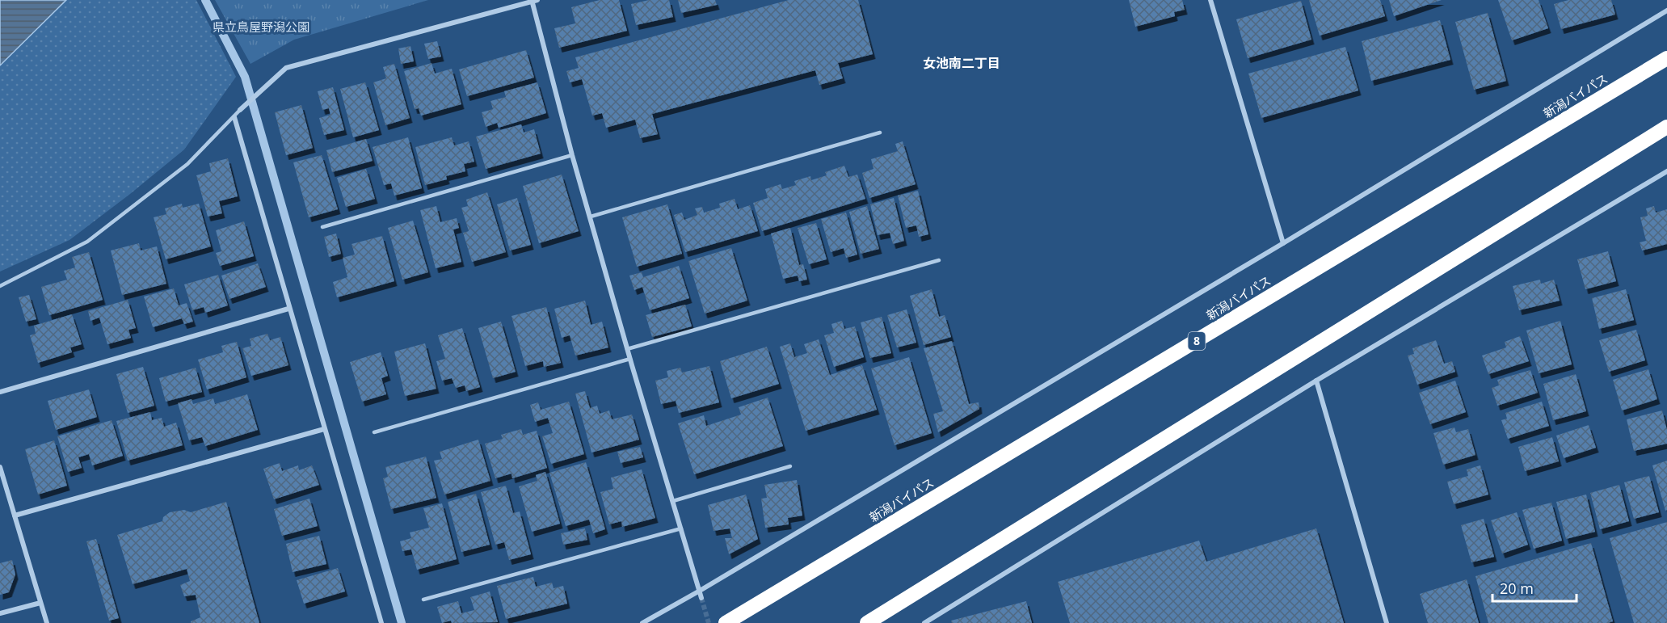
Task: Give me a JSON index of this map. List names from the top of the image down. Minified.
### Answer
{"streets":{"highway":["新潟バイパス","8"]},"districts":["女池南二丁目"],"parks":["県立鳥屋野潟公園"],"scale_bar":"20 m"}
